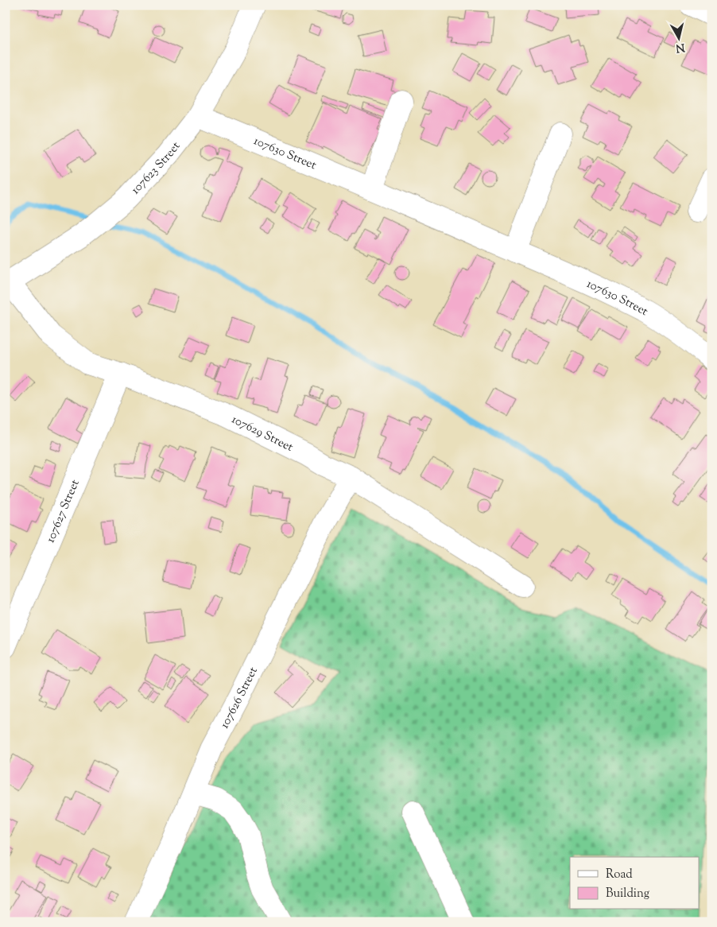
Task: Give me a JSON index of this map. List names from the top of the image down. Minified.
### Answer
{"streets":{"street":["107630 Street","107623 Street","107629 Street","107627 Street","107626 Street"]},"crossings":[["107630 Street","107623 Street"],["107623 Street","107629 Street"],["107629 Street","107627 Street"],["107629 Street","107626 Street"]],"legend":["Road","Building"],"north":"bottom"}
